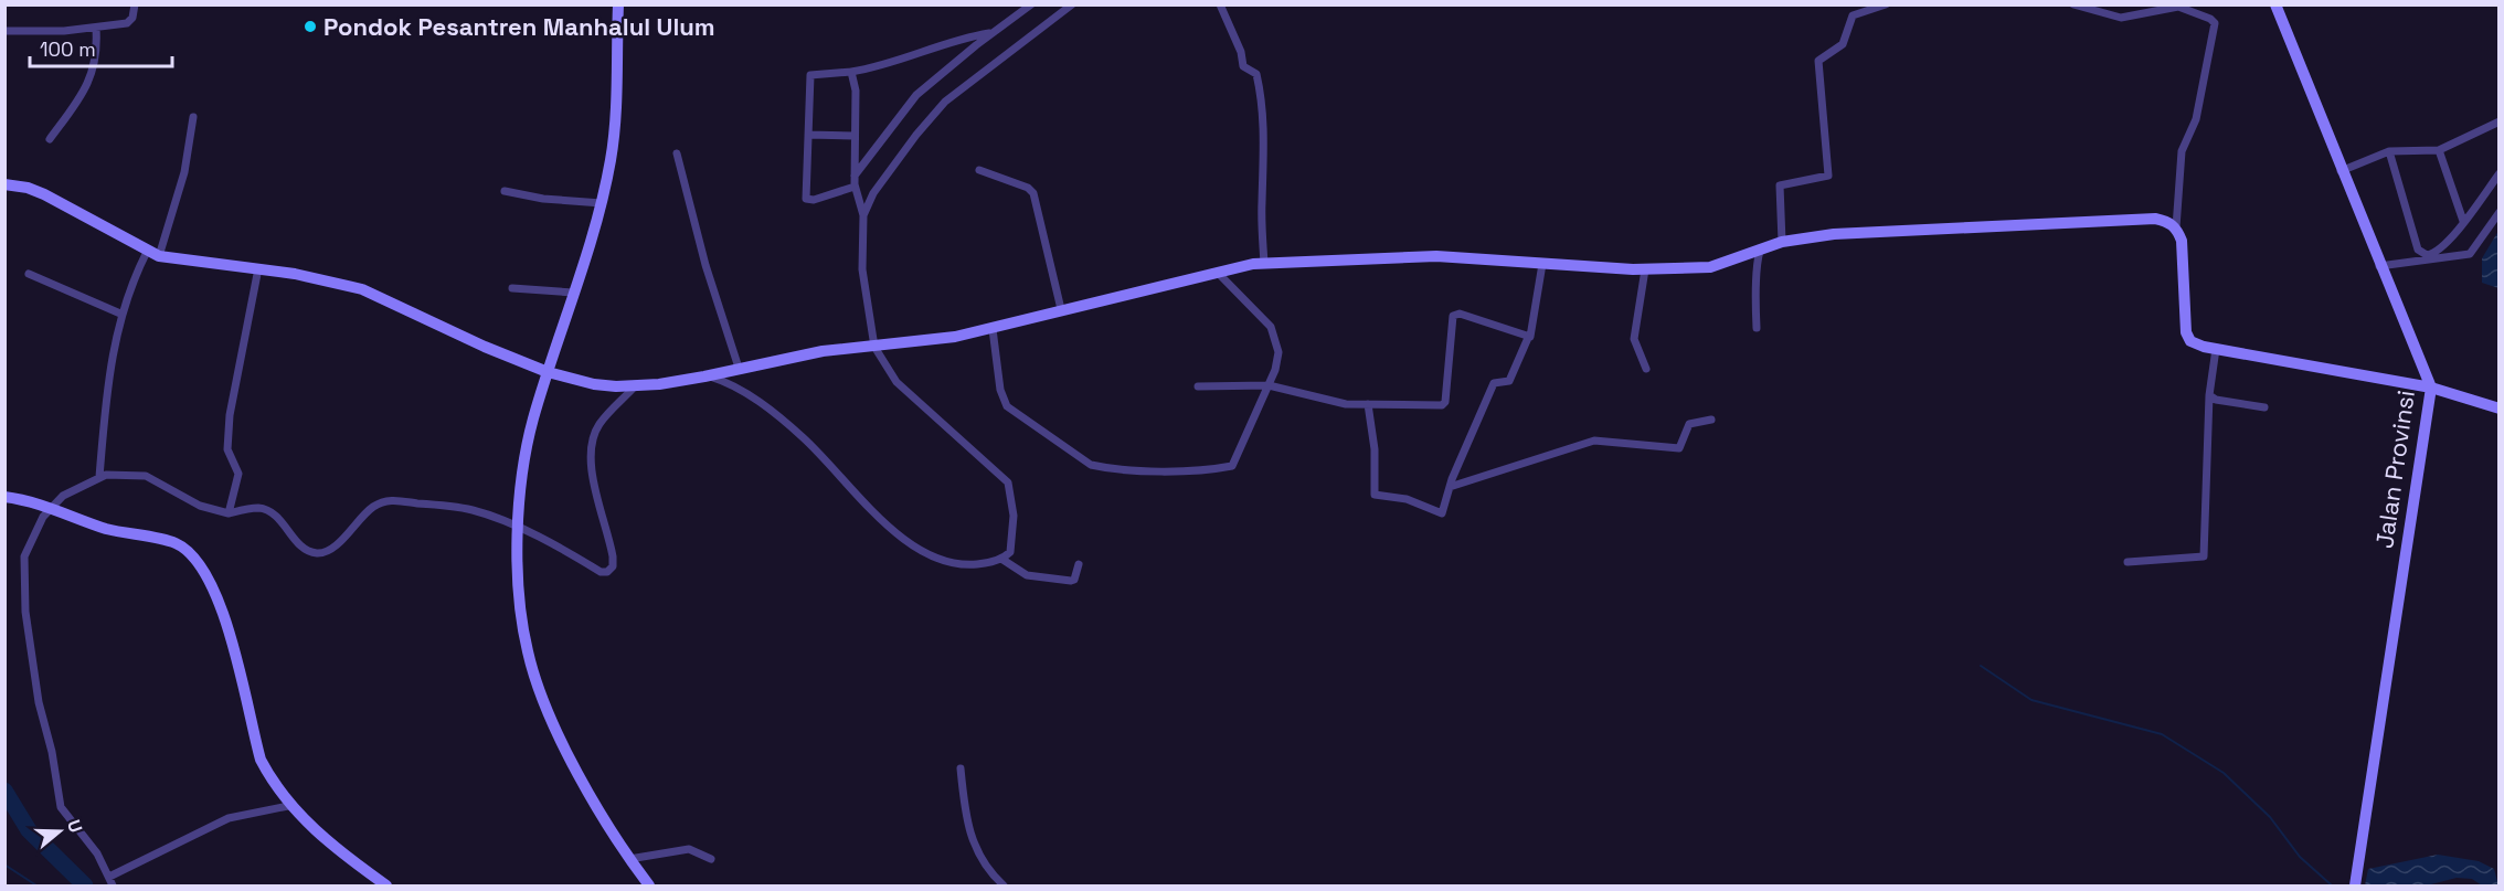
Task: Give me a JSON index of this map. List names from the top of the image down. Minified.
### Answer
{"streets":{"street":["Jalan Provinsi"]},"places":["Pondok Pesantren Manhalul Ulum"],"scale_bar":"100 m","north":"right"}
